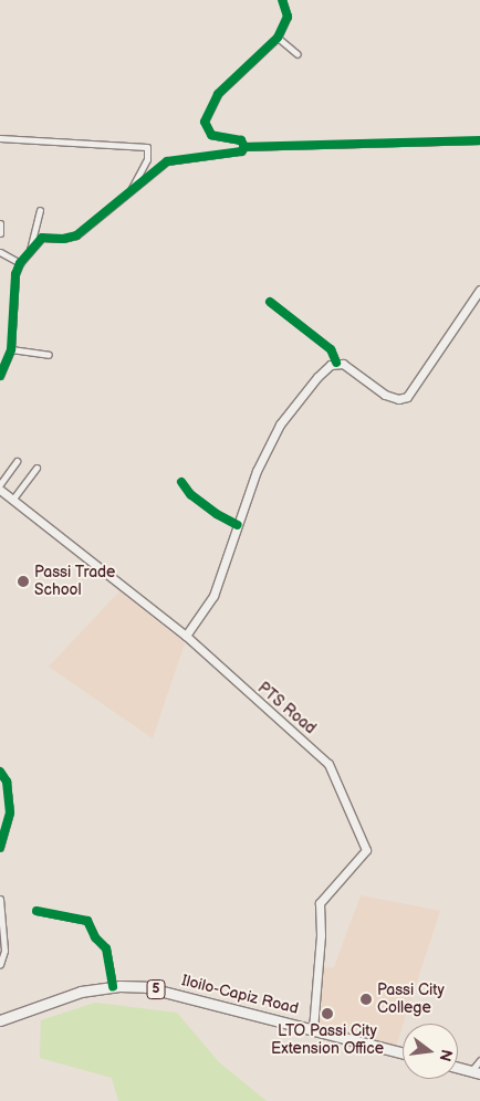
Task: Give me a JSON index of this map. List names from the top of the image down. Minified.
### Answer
{"streets":{"highway":["5","Iloilo-Capiz Road"],"main road":["PTS Road"]},"crossings":[["PTS Road","5"],["PTS Road","Iloilo-Capiz Road"],["5","Iloilo-Capiz Road"]],"places":["Passi Trade School","Passi City College","LTO Passi City Extension Office"],"north":"right"}
